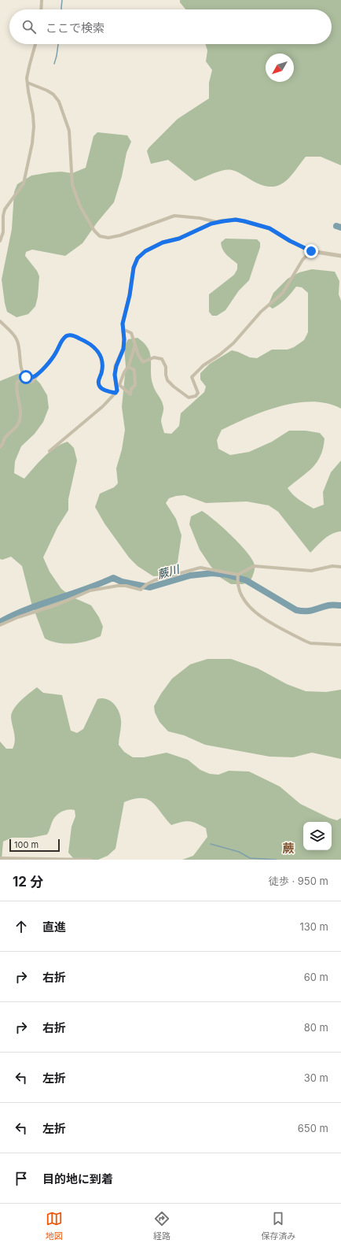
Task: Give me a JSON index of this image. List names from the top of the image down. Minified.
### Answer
{"districts":["蕨"],"water":["蕨川"],"scale_bar":"100 m","north":"bottom left","page":{"search":"ここで検索","scale":"100 m","heading":["12 分","徒歩 · 950 m"],"list":[["直進","130 m"],["右折","60 m"],["右折","80 m"],["左折","30 m"],["左折","650 m"],"目的地に到着"],"nav":["地図","経路","保存済み"]}}
